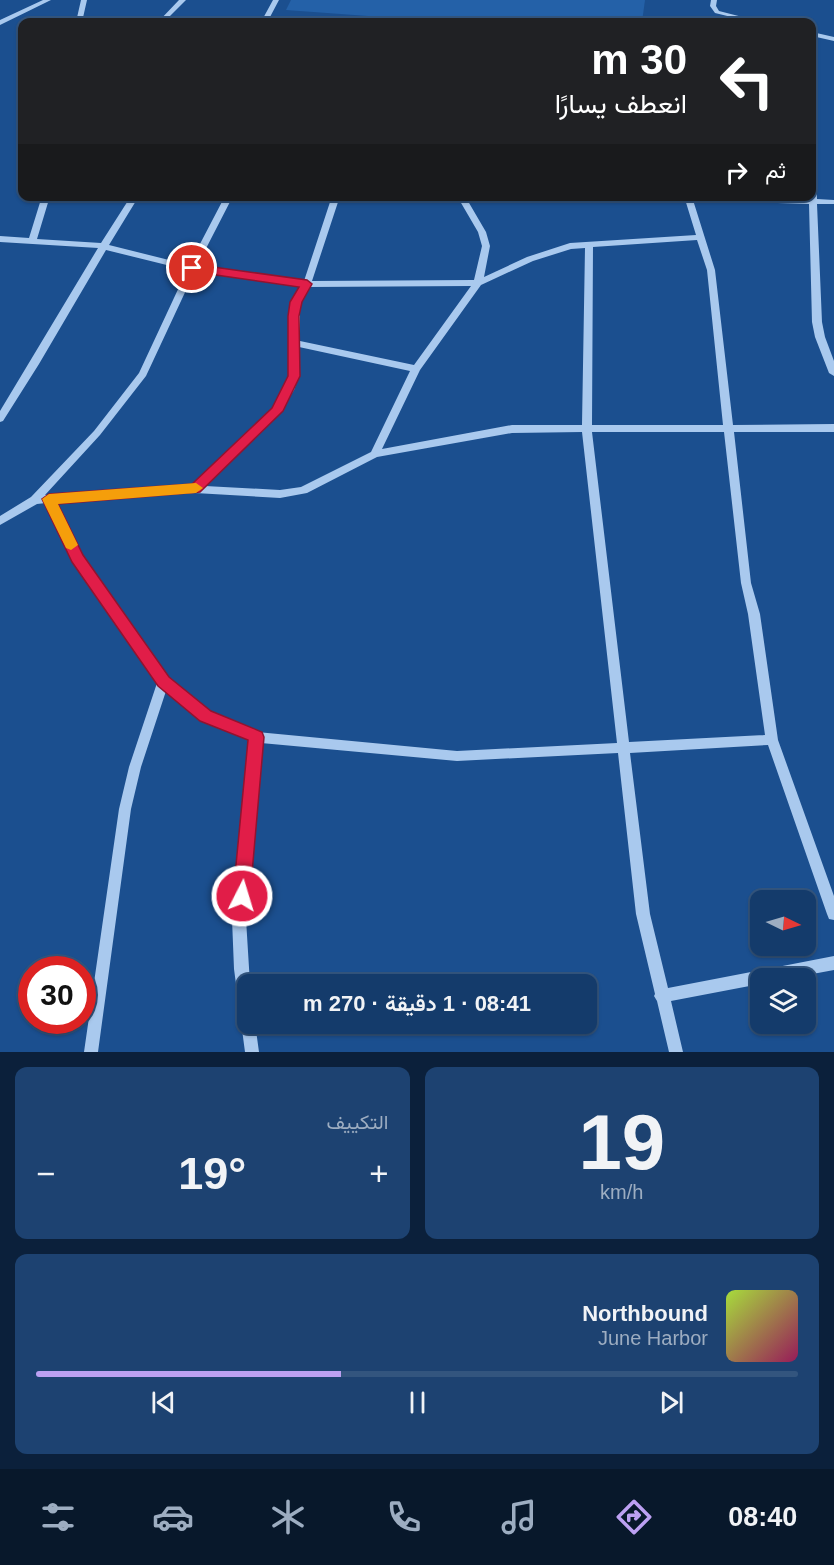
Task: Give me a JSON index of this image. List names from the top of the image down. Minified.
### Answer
{"north":"right","page":{"turn":["30 m","انعطف يسارًا"],"then":"ثم","limit":"30","trip":"08:41 · 1 دقيقة · 270 m","tile":[["19","km/h"],"التكييف"],"heat":["−","19°","+"],"song":["Northbound","June Harbor"],"tabs":"08:40"}}
